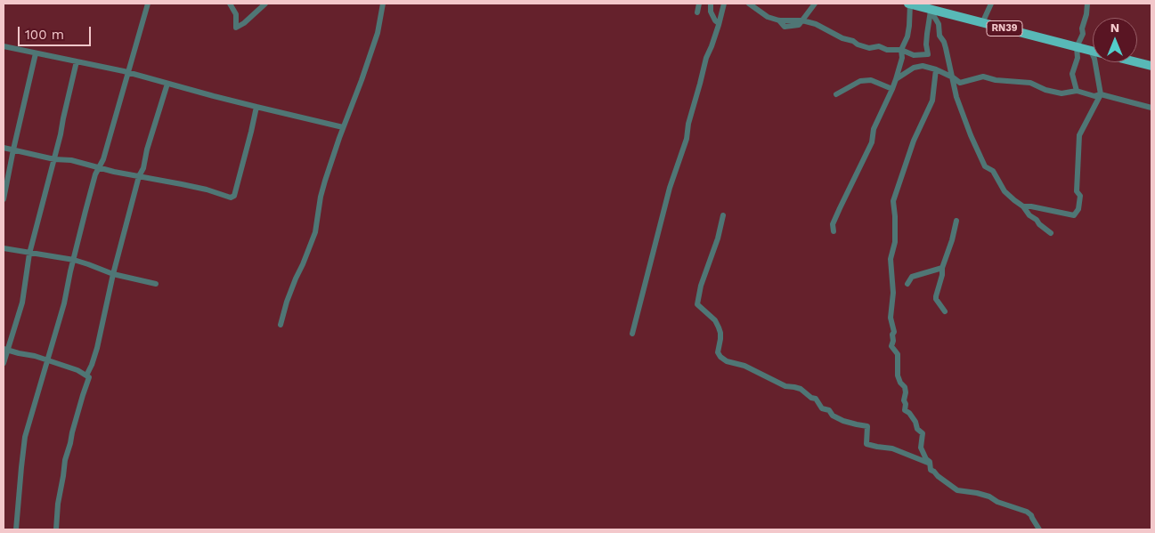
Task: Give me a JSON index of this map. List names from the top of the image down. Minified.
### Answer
{"streets":{"highway":["RN39"]},"scale_bar":"100 m","north":"top"}
